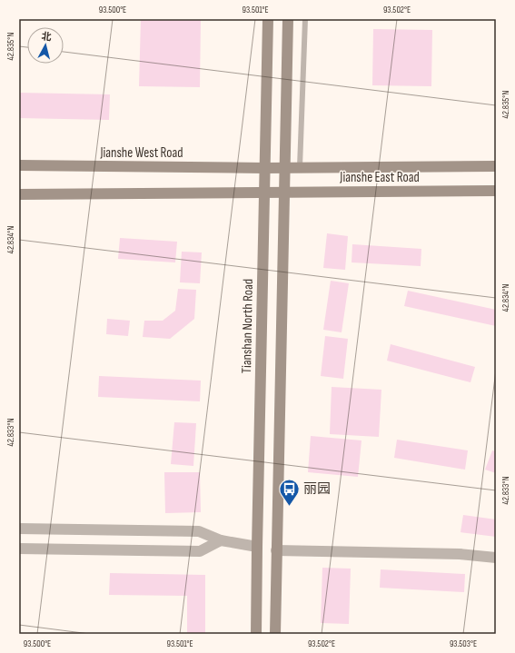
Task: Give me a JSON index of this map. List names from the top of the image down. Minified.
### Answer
{"streets":{"main road":["Jianshe West Road","Jianshe East Road","Tianshan North Road"]},"crossings":[["Jianshe West Road","Jianshe East Road"],["Jianshe West Road","Tianshan North Road"],["Jianshe East Road","Tianshan North Road"]],"places":{"bus stop":["丽园"]},"north":"top","coordinates":["93.500°E","93.501°E","93.502°E","42.835°N","42.834°N","42.833°N","93.503°E"]}
